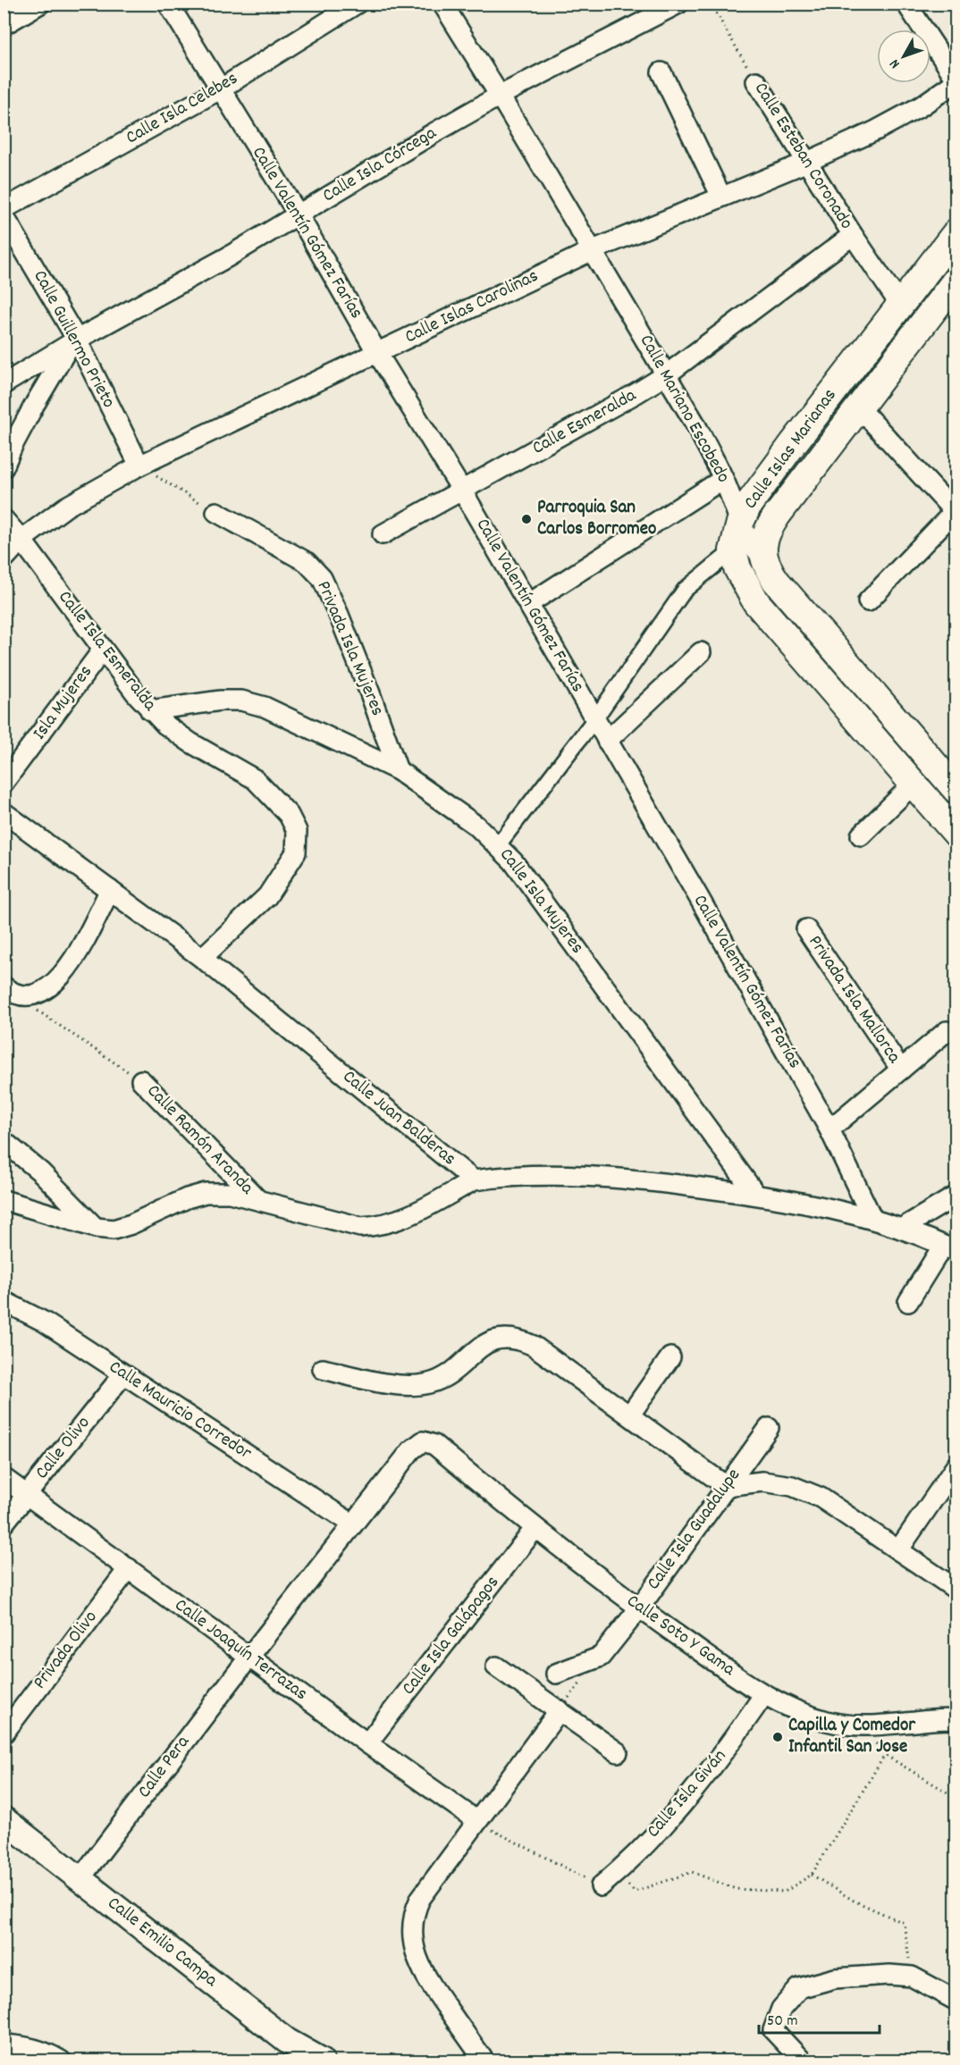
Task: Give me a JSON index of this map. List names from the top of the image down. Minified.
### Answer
{"streets":{"main road":["Calle Mariano Escobedo","Calle Islas Marianas"],"street":["Calle Isla Celebes","Calle Esteban Coronado","Calle Isla Córcega","Calle Valentín Gómez Farías","Calle Islas Carolinas","Calle Guillermo Prieto","Calle Esmeralda","Privada Isla Mujeres","Calle Isla Esmeralda","Isla Mujeres","Calle Isla Mujeres","Privada Isla Mallorca","Calle Juan Balderas","Calle Ramón Aranda","Calle Mauricio Corredor","Calle Olivo","Calle Isla Guadalupe","Calle Isla Galápagos","Calle Soto Y Gama","Privada Olivo","Calle Joaquín Terrazas","Calle Pera","Calle Isla Giván","Calle Emilio Campa"]},"crossings":[["Calle Isla Celebes","Calle Valentín Gómez Farías"],["Calle Esteban Coronado","Calle Islas Carolinas"],["Calle Esteban Coronado","Calle Esmeralda"],["Calle Esteban Coronado","Calle Islas Marianas"],["Calle Isla Córcega","Calle Valentín Gómez Farías"],["Calle Isla Córcega","Calle Guillermo Prieto"],["Calle Isla Córcega","Calle Mariano Escobedo"],["Calle Valentín Gómez Farías","Calle Islas Carolinas"],["Calle Valentín Gómez Farías","Calle Esmeralda"],["Calle Valentín Gómez Farías","Calle Juan Balderas"],["Calle Islas Carolinas","Calle Guillermo Prieto"],["Calle Islas Carolinas","Calle Mariano Escobedo"],["Calle Islas Carolinas","Calle Isla Esmeralda"],["Calle Mariano Escobedo","Calle Esmeralda"],["Calle Mariano Escobedo","Calle Islas Marianas"],["Privada Isla Mujeres","Calle Isla Mujeres"],["Calle Isla Esmeralda","Isla Mujeres"],["Calle Isla Esmeralda","Calle Isla Mujeres"],["Calle Isla Esmeralda","Calle Juan Balderas"],["Calle Isla Mujeres","Calle Juan Balderas"],["Calle Mauricio Corredor","Calle Olivo"],["Calle Mauricio Corredor","Calle Pera"],["Calle Olivo","Calle Joaquín Terrazas"],["Calle Isla Guadalupe","Calle Soto Y Gama"],["Calle Isla Galápagos","Calle Soto Y Gama"],["Calle Isla Galápagos","Calle Joaquín Terrazas"],["Calle Soto Y Gama","Calle Pera"],["Calle Soto Y Gama","Calle Isla Giván"],["Privada Olivo","Calle Joaquín Terrazas"],["Calle Joaquín Terrazas","Calle Pera"],["Calle Pera","Calle Emilio Campa"]],"places":["Parroquia San Carlos Borromeo","Capilla y Comedor Infantil San Jose"],"scale_bar":"50 m","north":"bottom left"}
